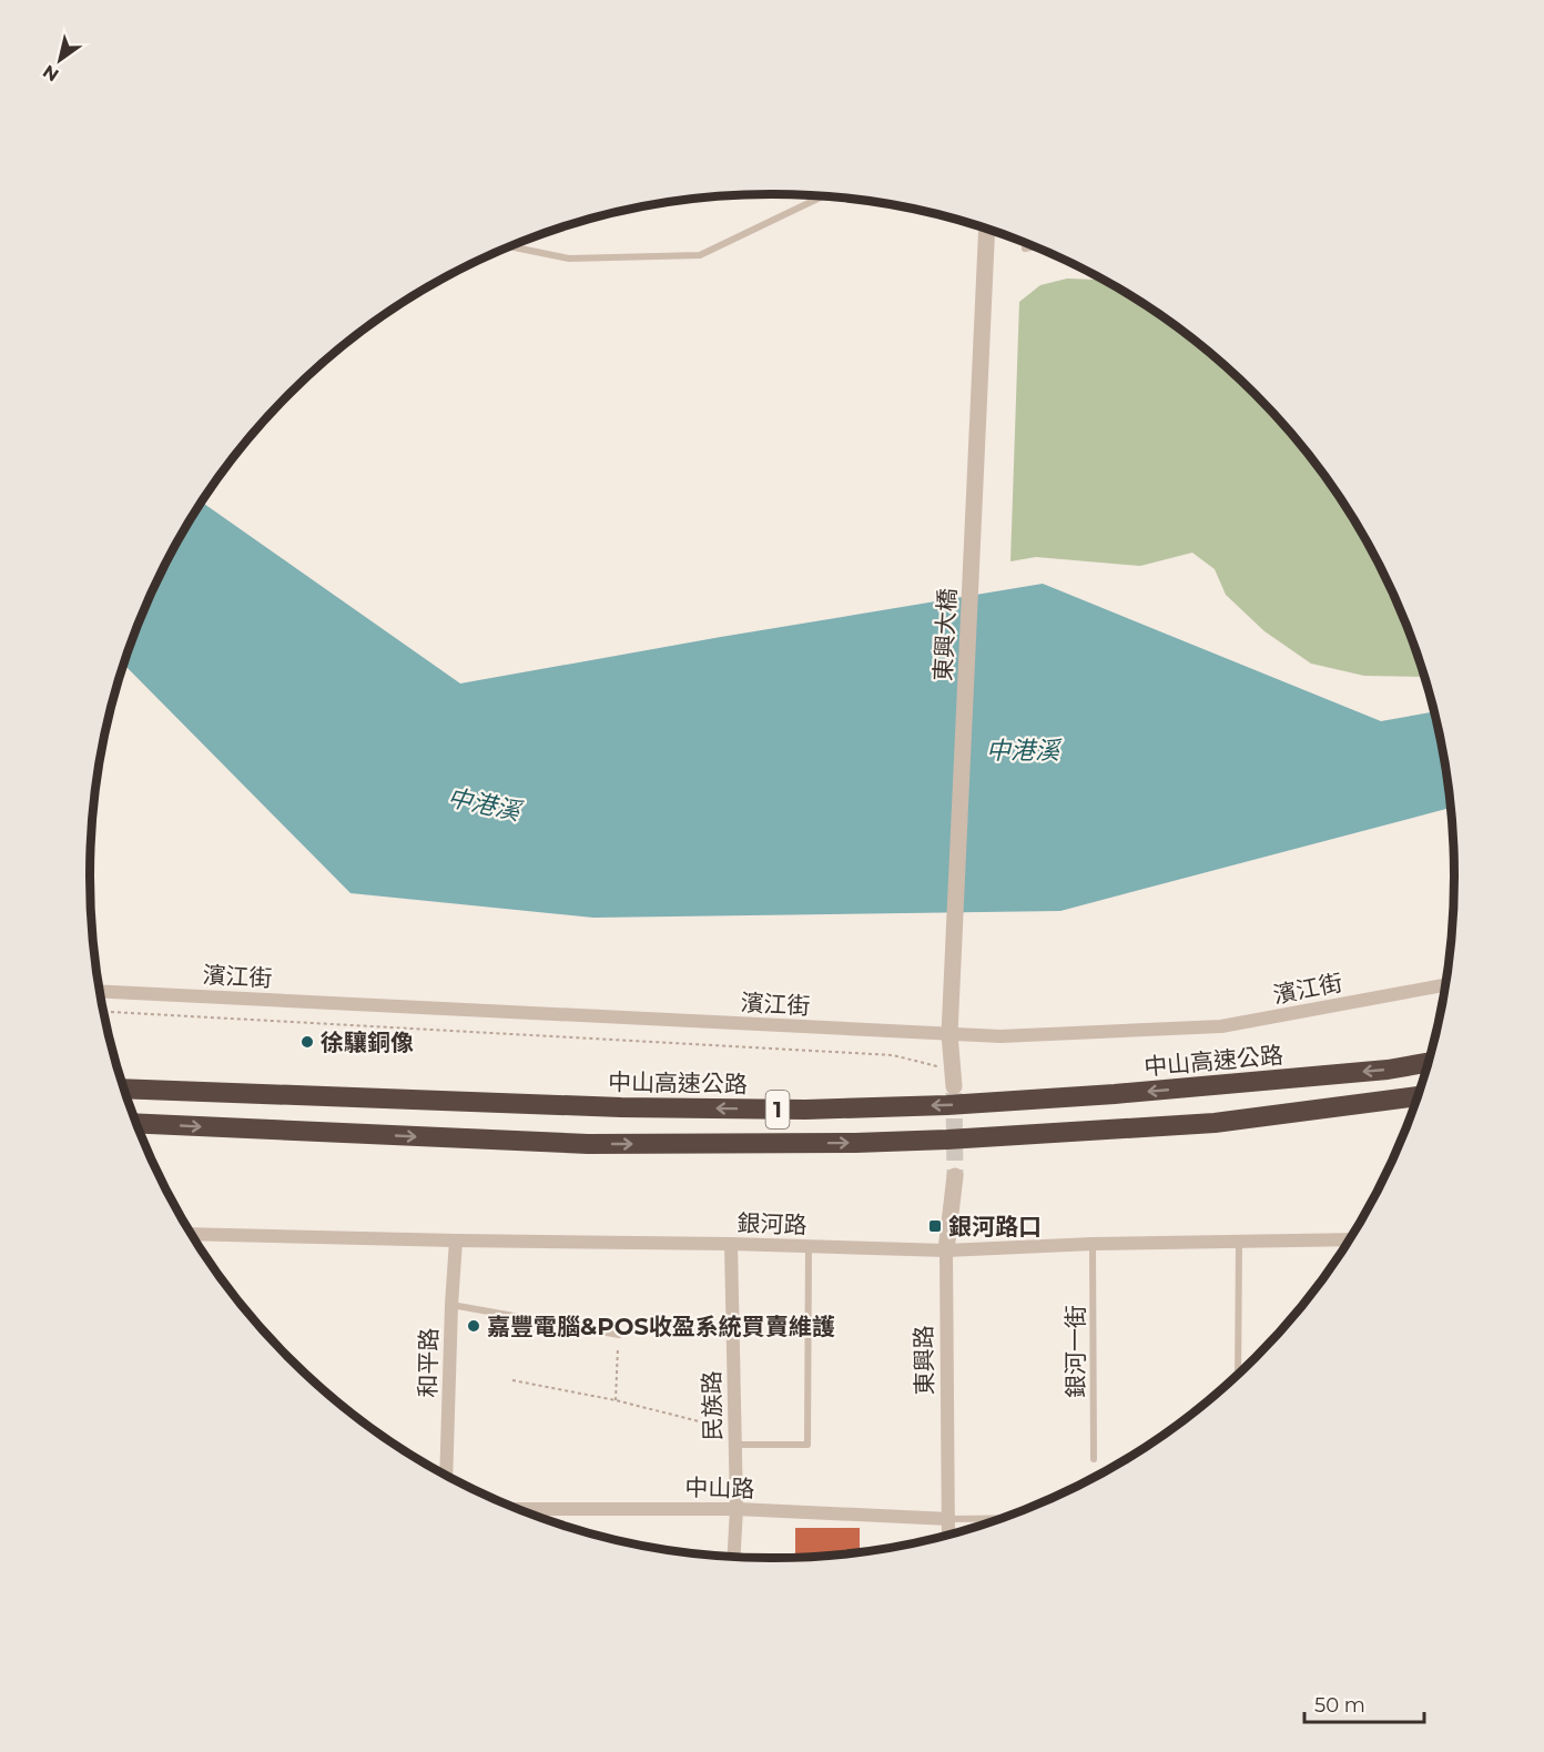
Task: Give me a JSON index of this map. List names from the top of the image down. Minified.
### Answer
{"streets":{"highway":["中山高速公路","1"],"street":["東興大橋","濱江街","銀河路","東興路","和平路","民族路","中山路"],"lane":["銀河一街"]},"crossings":[["東興大橋","濱江街"],["銀河路","銀河一街"],["銀河路","東興路"],["銀河路","和平路"],["銀河路","民族路"],["東興路","中山路"],["民族路","中山路"]],"water":["中港溪"],"places":{"other":["徐驤銅像","嘉豐電腦&POS收盈系統買賣維護"],"transit":["銀河路口"]},"scale_bar":"50 m","north":"bottom left"}
